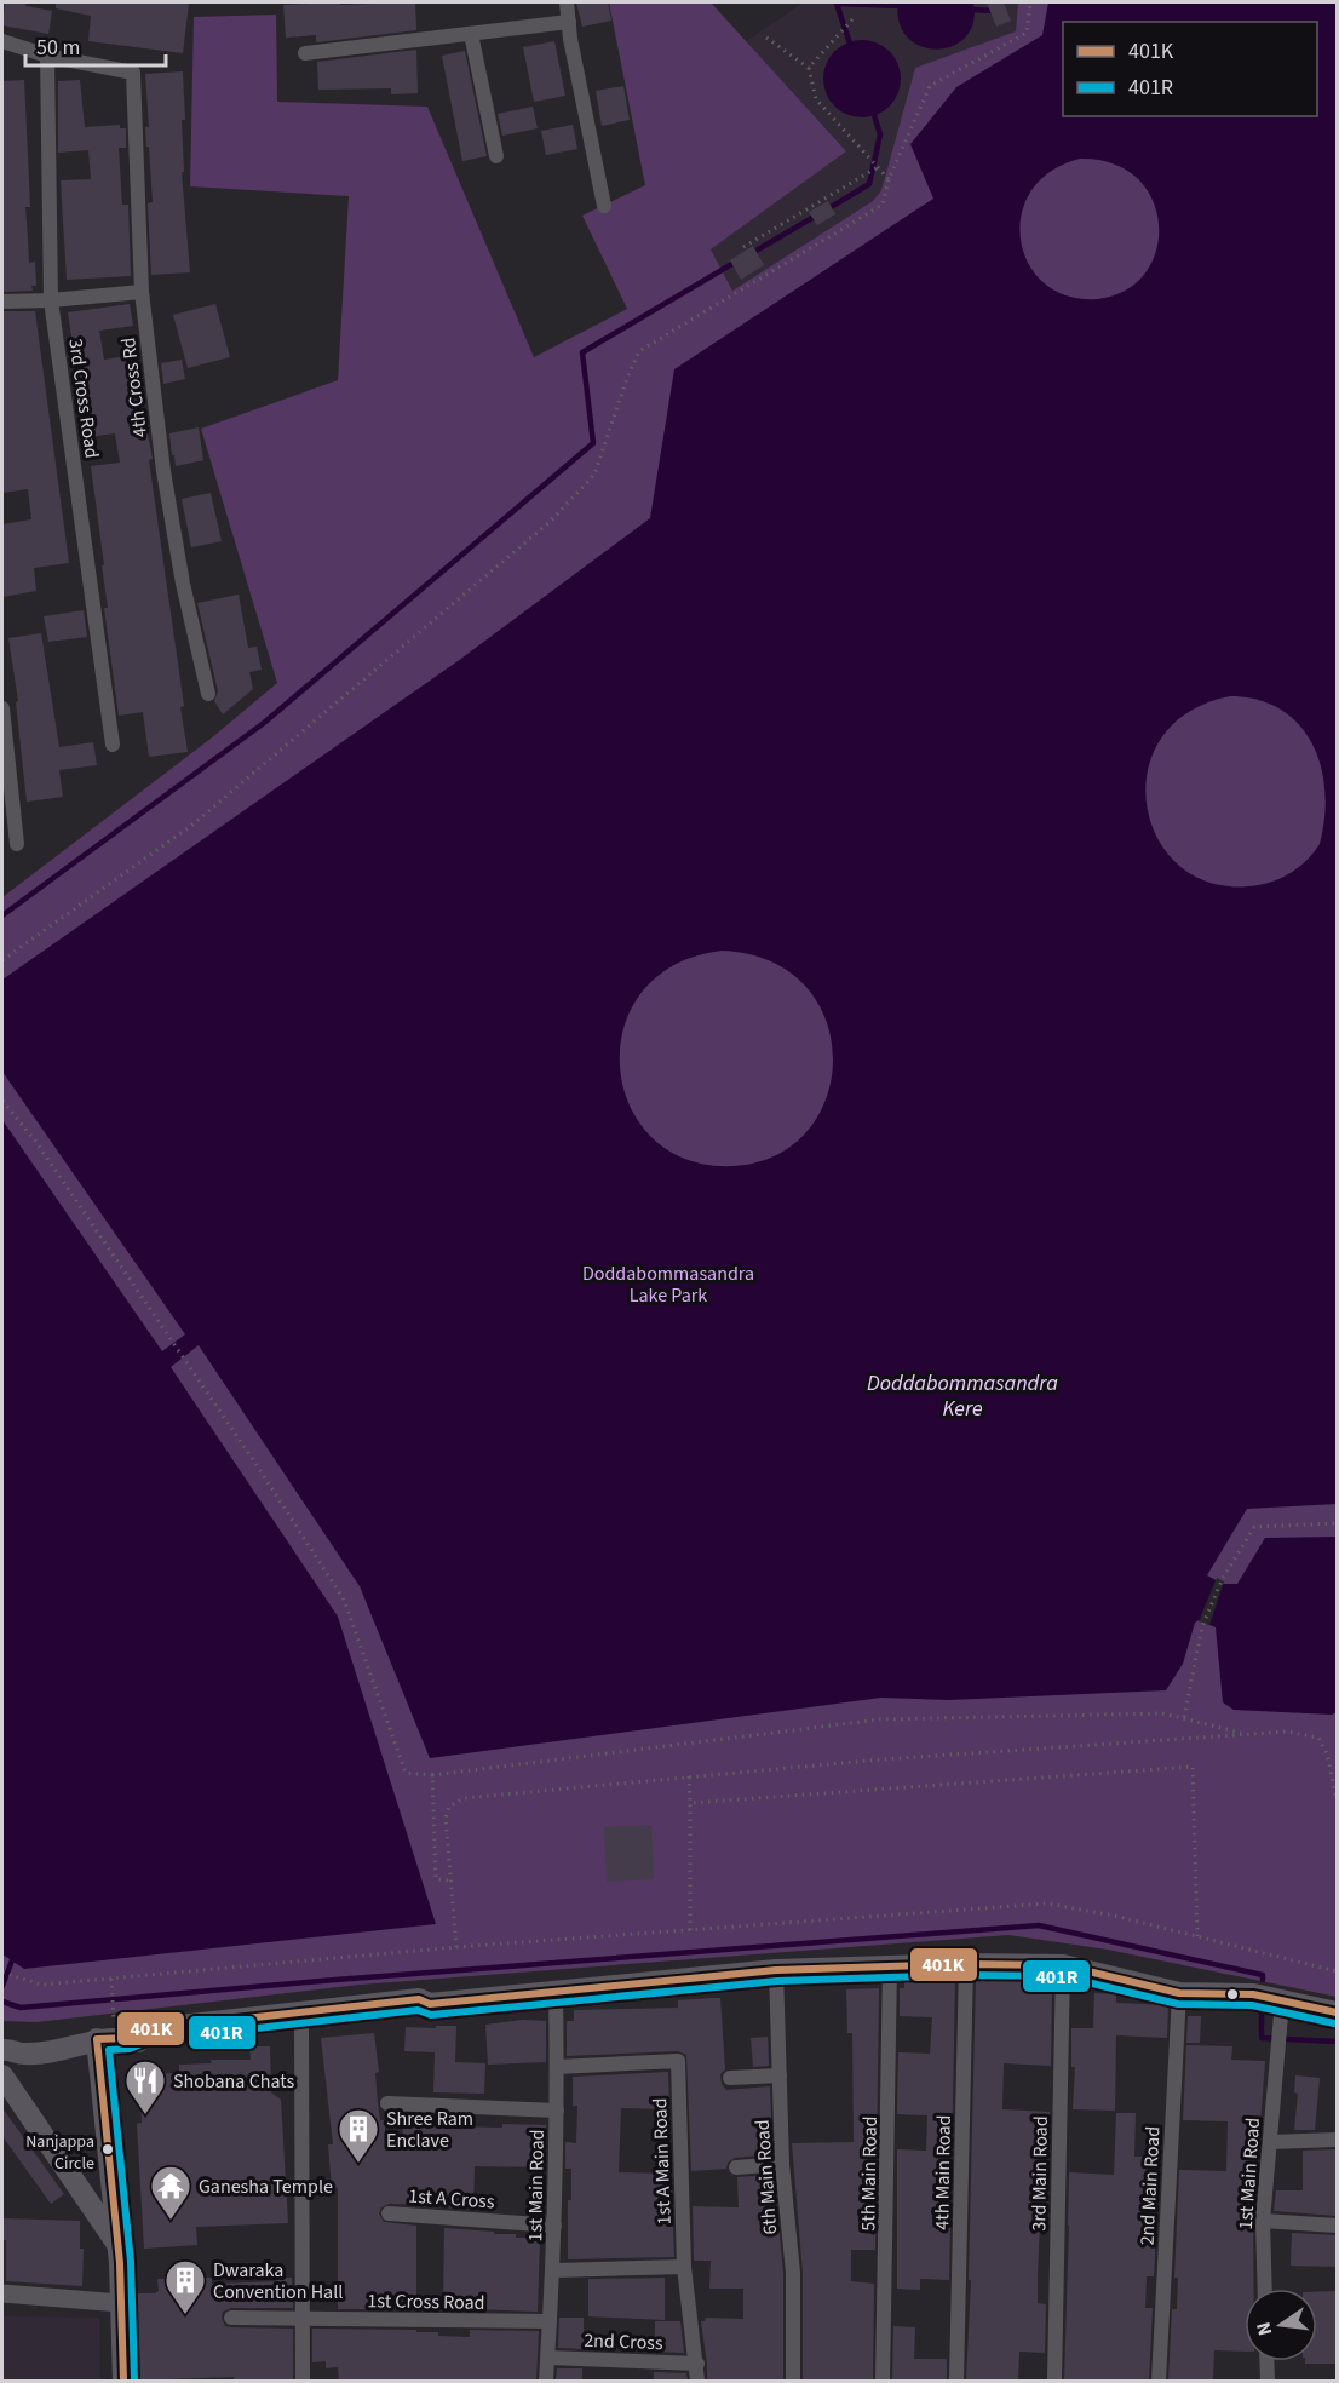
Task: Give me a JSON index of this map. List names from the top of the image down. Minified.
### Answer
{"streets":{"street":["4th Cross Rd","3rd Cross Road","1st A Main Road","4th Main Road","5th Main Road","3rd Main Road","1st Main Road","6th Main Road","2nd Main Road","1st A Cross","1st Cross Road","2nd Cross"]},"crossings":[["4th Cross Rd","3rd Cross Road"],["1st A Main Road","1st Main Road"],["1st A Main Road","2nd Cross"],["1st Main Road","1st A Cross"],["1st Main Road","1st Cross Road"],["1st Main Road","2nd Cross"]],"water":["Doddabommasandra Kere"],"parks":["Doddabommasandra Lake Park"],"places":{"restaurant":["Shobana Chats"],"other":["Nanjappa Circle"],"building":["Shree Ram Enclave","Dwaraka Convention Hall"],"temple":["Ganesha Temple"]},"lines":["transit line 401K","transit line 401R"],"legend":["401K","401R"],"scale_bar":"50 m","north":"left"}
